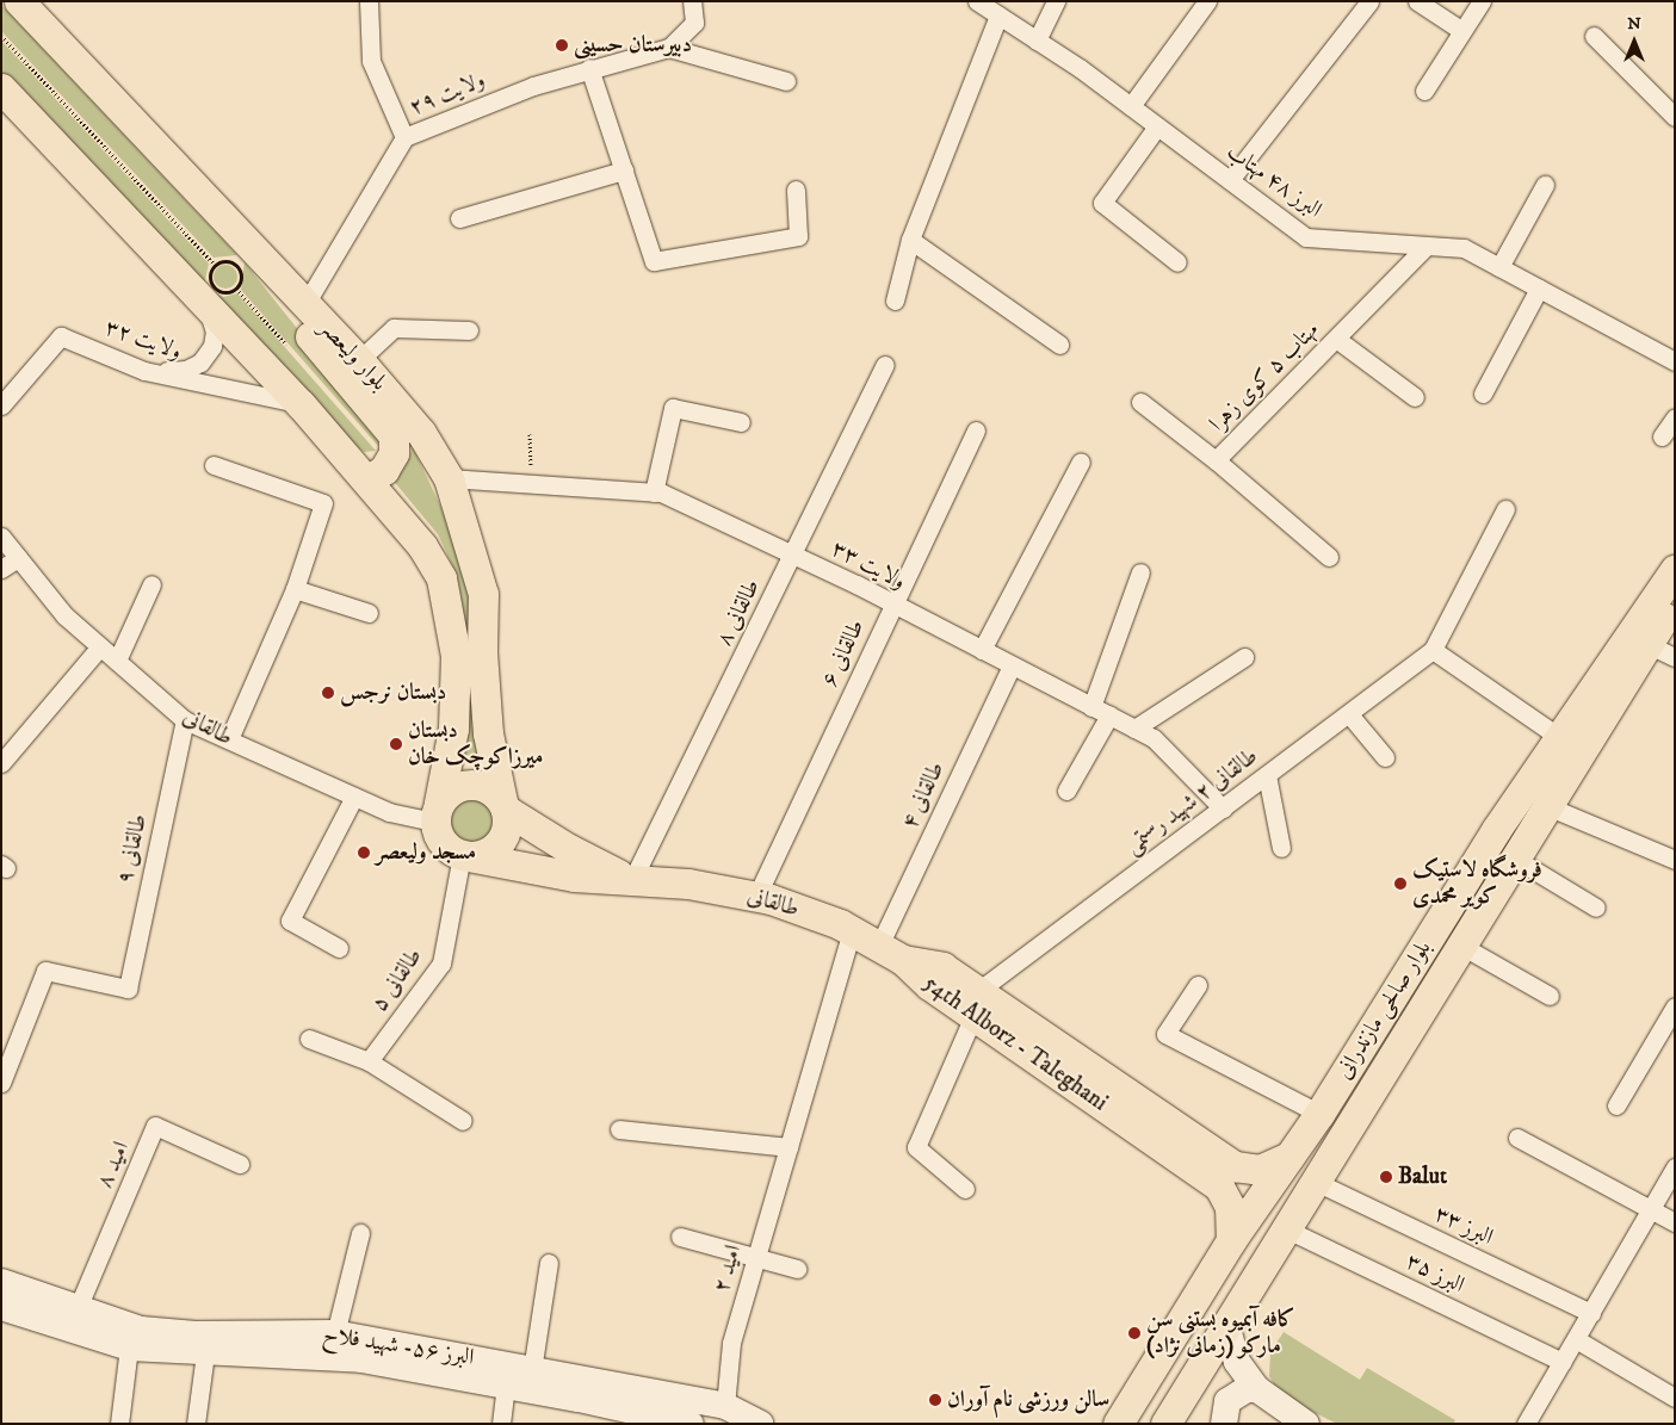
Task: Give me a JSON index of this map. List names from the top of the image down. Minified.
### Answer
{"streets":{"main road":["بلوار ولیعصر","طالقانی","بلوار صالحی مازندرانی","54th Alborz - Taleghani"],"street":["ولایت ٢٩","البرز ۴۸ مهتاب","ولایت ۳۲","مهتاب ۵ کوی زهرا","ولایت ٣۳","طالقانی ۸","طالقانی ۶","طالقانی ۴","طالقانی ۲ شهید رستمی","طالقانی ۹","طالقانی ۵","امید ۸","البرز ۳۳","امید ۲","البرز ۳۵","البرز ۵۶- شهید فلاح"]},"crossings":[["ولایت ٢٩","بلوار ولیعصر"],["البرز ۴۸ مهتاب","مهتاب ۵ کوی زهرا"],["بلوار ولیعصر","ولایت ٣۳"],["بلوار ولیعصر","طالقانی"],["بلوار ولیعصر","طالقانی ۵"],["ولایت ٣۳","طالقانی ۸"],["ولایت ٣۳","طالقانی ۶"],["ولایت ٣۳","طالقانی ۴"],["ولایت ٣۳","طالقانی ۲ شهید رستمی"],["طالقانی ۸","طالقانی"],["طالقانی ۶","طالقانی"],["طالقانی","طالقانی ۴"],["طالقانی","طالقانی ۹"],["طالقانی","طالقانی ۵"],["طالقانی","54th Alborz - Taleghani"],["طالقانی","امید ۲"],["طالقانی ۴","54th Alborz - Taleghani"],["طالقانی ۲ شهید رستمی","54th Alborz - Taleghani"],["بلوار صالحی مازندرانی","54th Alborz - Taleghani"],["بلوار صالحی مازندرانی","البرز ۳۳"],["بلوار صالحی مازندرانی","البرز ۳۵"],["امید ۸","البرز ۵۶- شهید فلاح"],["امید ۲","البرز ۵۶- شهید فلاح"]],"places":["دبیرستان حسینی","دبستان نرجس","دبستان میرزاکوچک خان","مسجد ولیعصر","فروشگاه لاستیک کویر محمدی","Balut","کافه آبمیوه بستنی سن مارکو (زمانی نژاد)","سالن ورزشی نام آوران"],"north":"top"}
